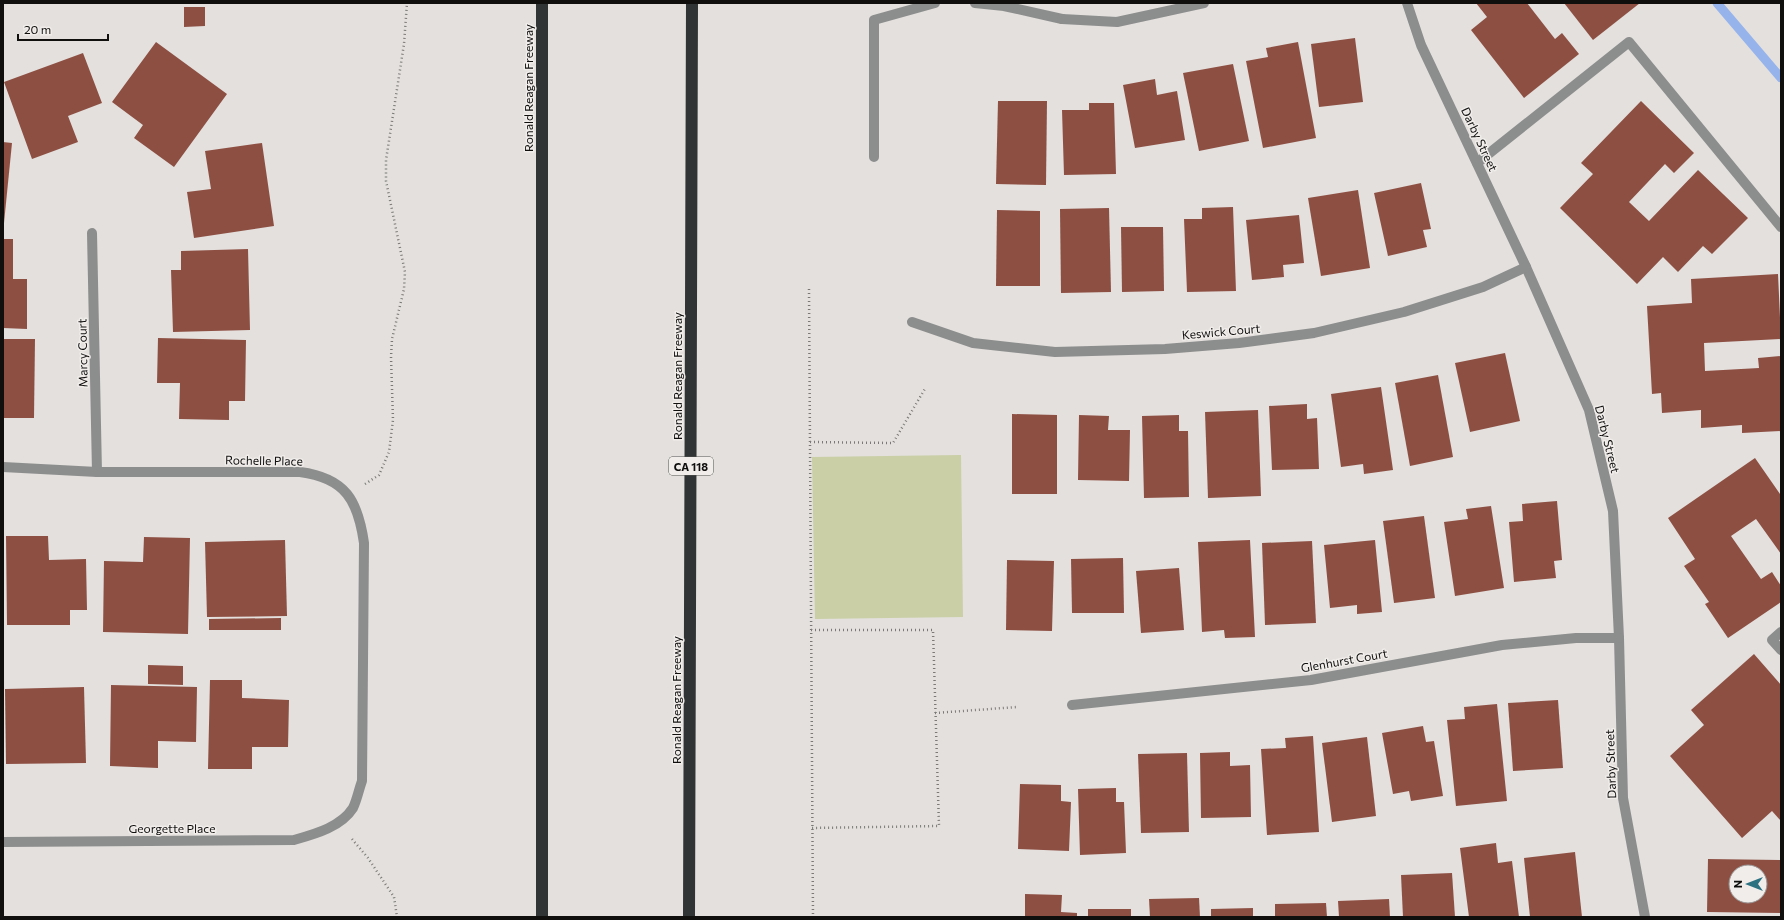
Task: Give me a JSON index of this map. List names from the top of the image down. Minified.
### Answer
{"streets":{"highway":["Ronald Reagan Freeway","CA 118"],"street":["Darby Street","Keswick Court","Marcy Court","Rochelle Place","Glenhurst Court","Georgette Place"]},"crossings":[["Darby Street","Keswick Court"],["Darby Street","Glenhurst Court"],["Marcy Court","Rochelle Place"],["Rochelle Place","Georgette Place"]],"scale_bar":"20 m","north":"left"}
